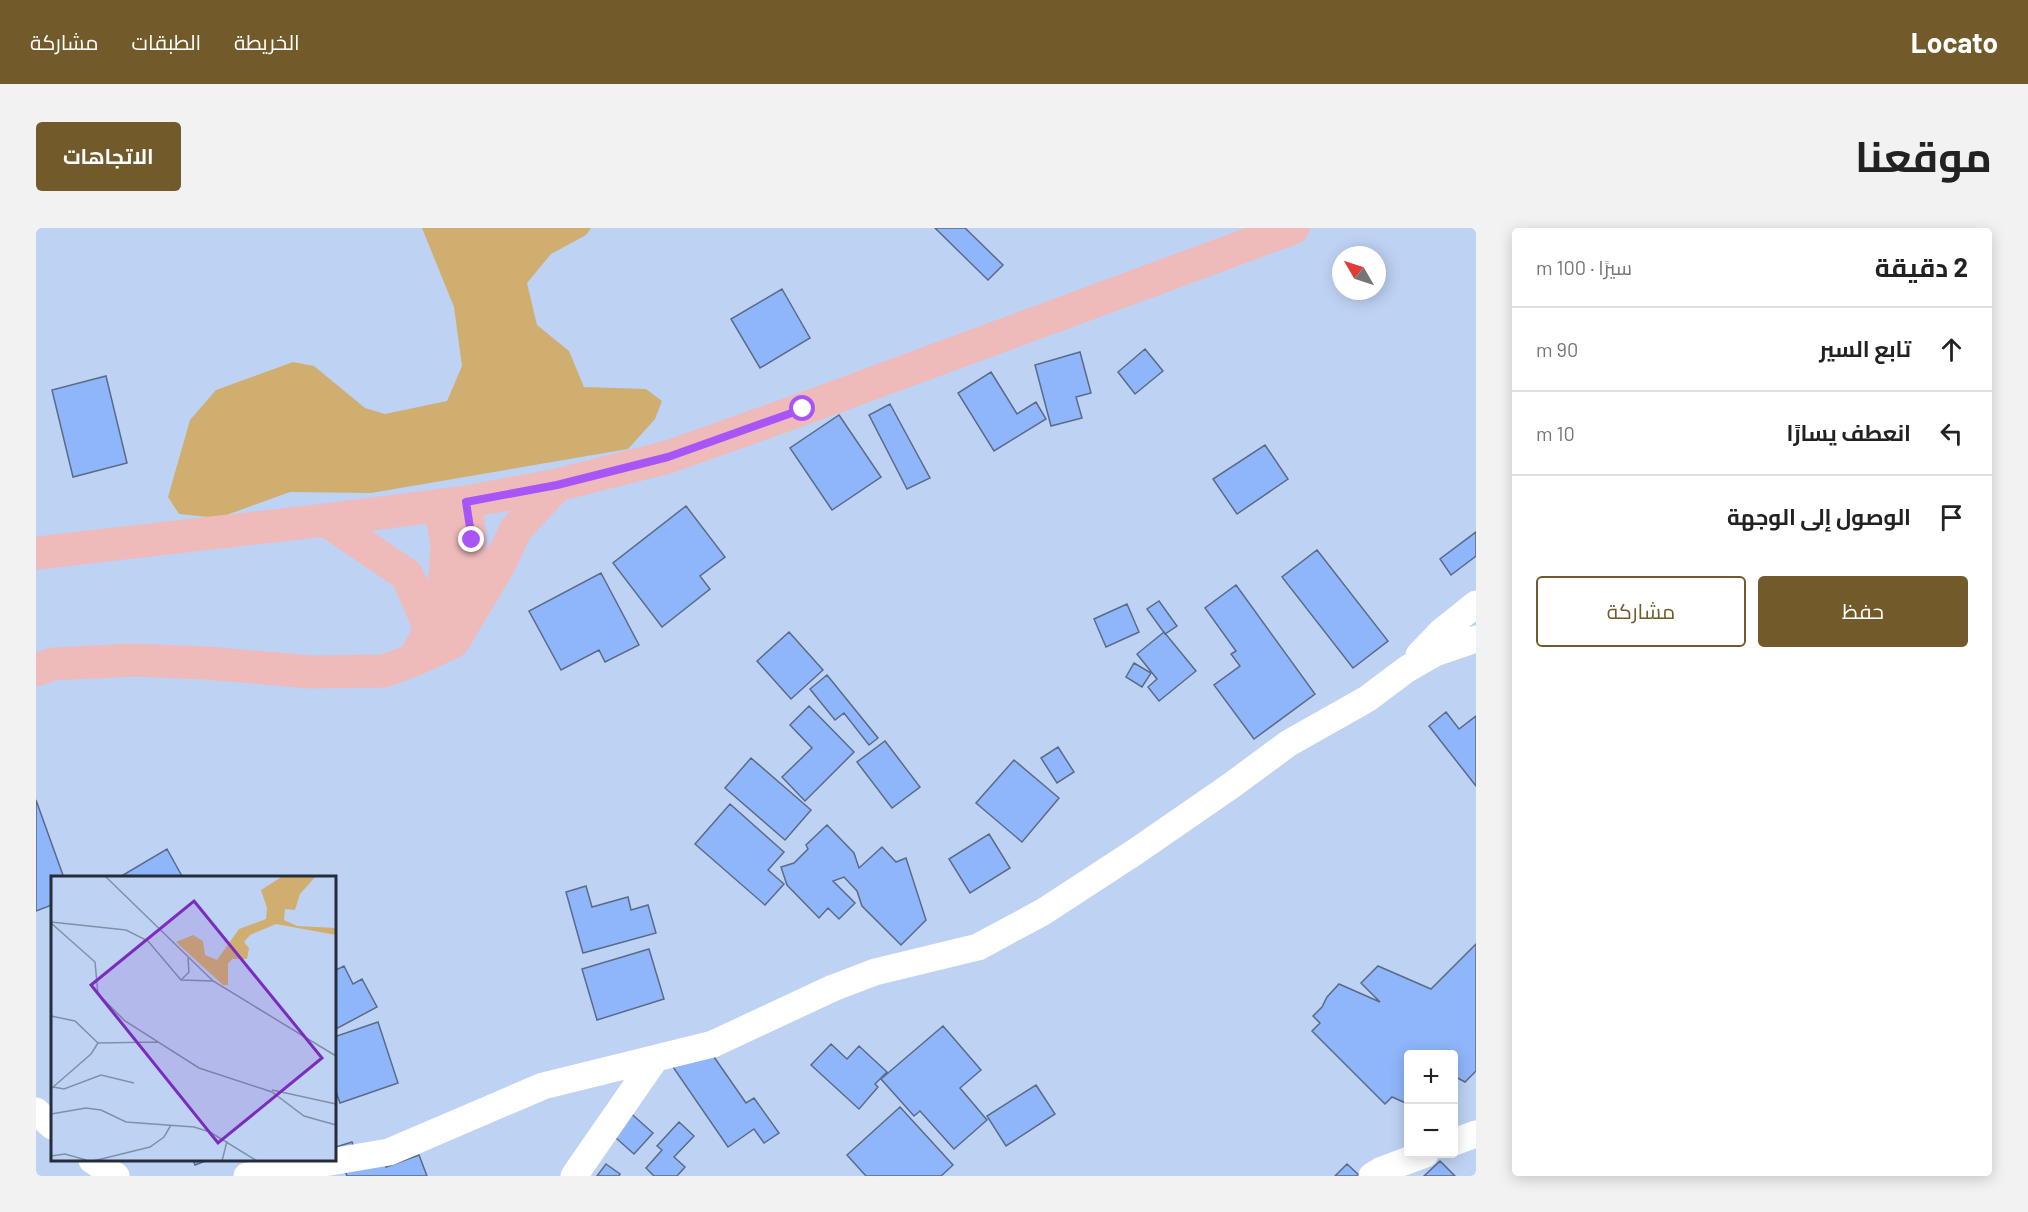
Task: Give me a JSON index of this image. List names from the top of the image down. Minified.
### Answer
{"north":"top left","page":{"header":"Locato","nav":["الخريطة","الطبقات","مشاركة"],"title":"موقعنا","buttons":["الاتجاهات",["حفظ","مشاركة"]],"heading":["2 دقيقة","سيرًا · 100 m"],"list":[["تابع السير","90 m"],["انعطف يسارًا","10 m"],"الوصول إلى الوجهة"],"map_buttons":["+","−"]}}
